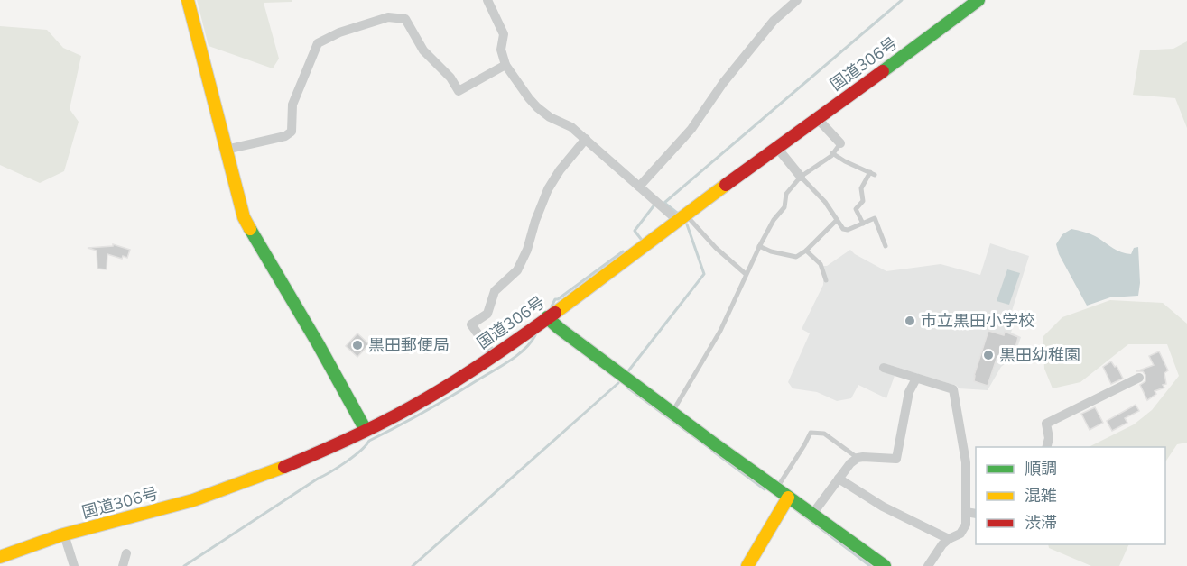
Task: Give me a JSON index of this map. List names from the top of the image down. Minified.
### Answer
{"streets":{"main road":["国道306号"]},"places":["市立黒田小学校","黒田郵便局","黒田幼稚園"],"legend":["順調","混雑","渋滞"]}
